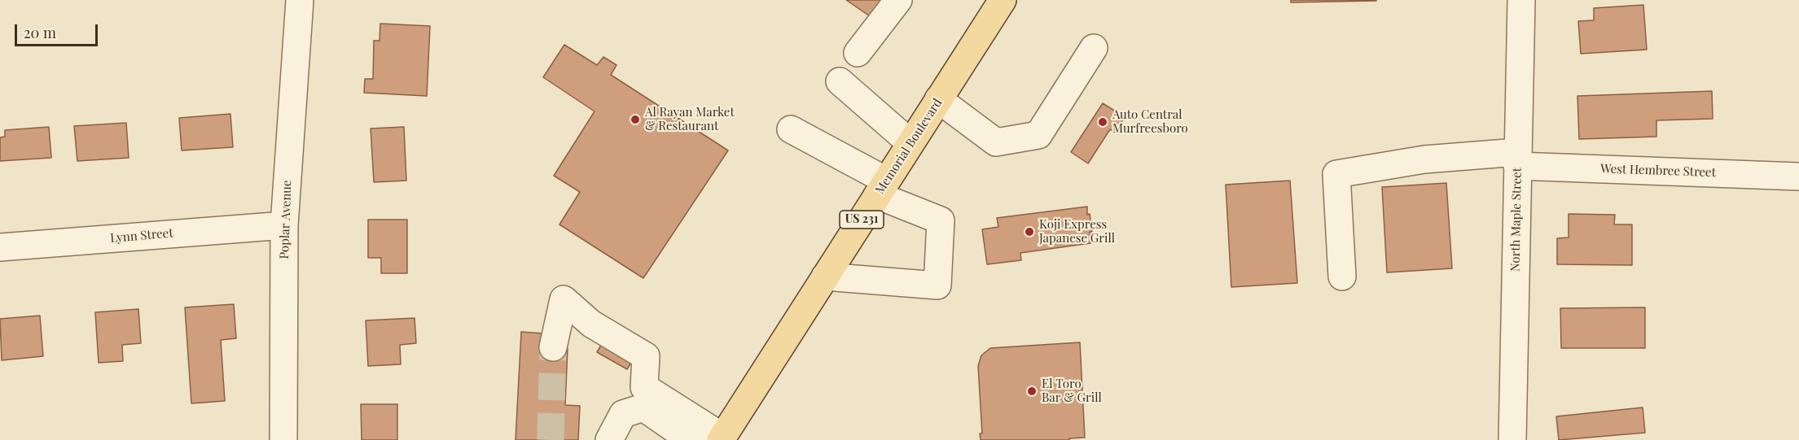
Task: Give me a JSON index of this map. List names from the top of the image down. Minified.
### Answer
{"streets":{"main road":["Memorial Boulevard","US 231"],"street":["West Hembree Street","Poplar Avenue","North Maple Street","Lynn Street"]},"crossings":[["West Hembree Street","North Maple Street"],["Poplar Avenue","Lynn Street"]],"places":["Al Rayan Market & Restaurant","Auto Central Murfreesboro","Koji Express Japanese Grill","El Toro Bar & Grill"],"scale_bar":"20 m"}
